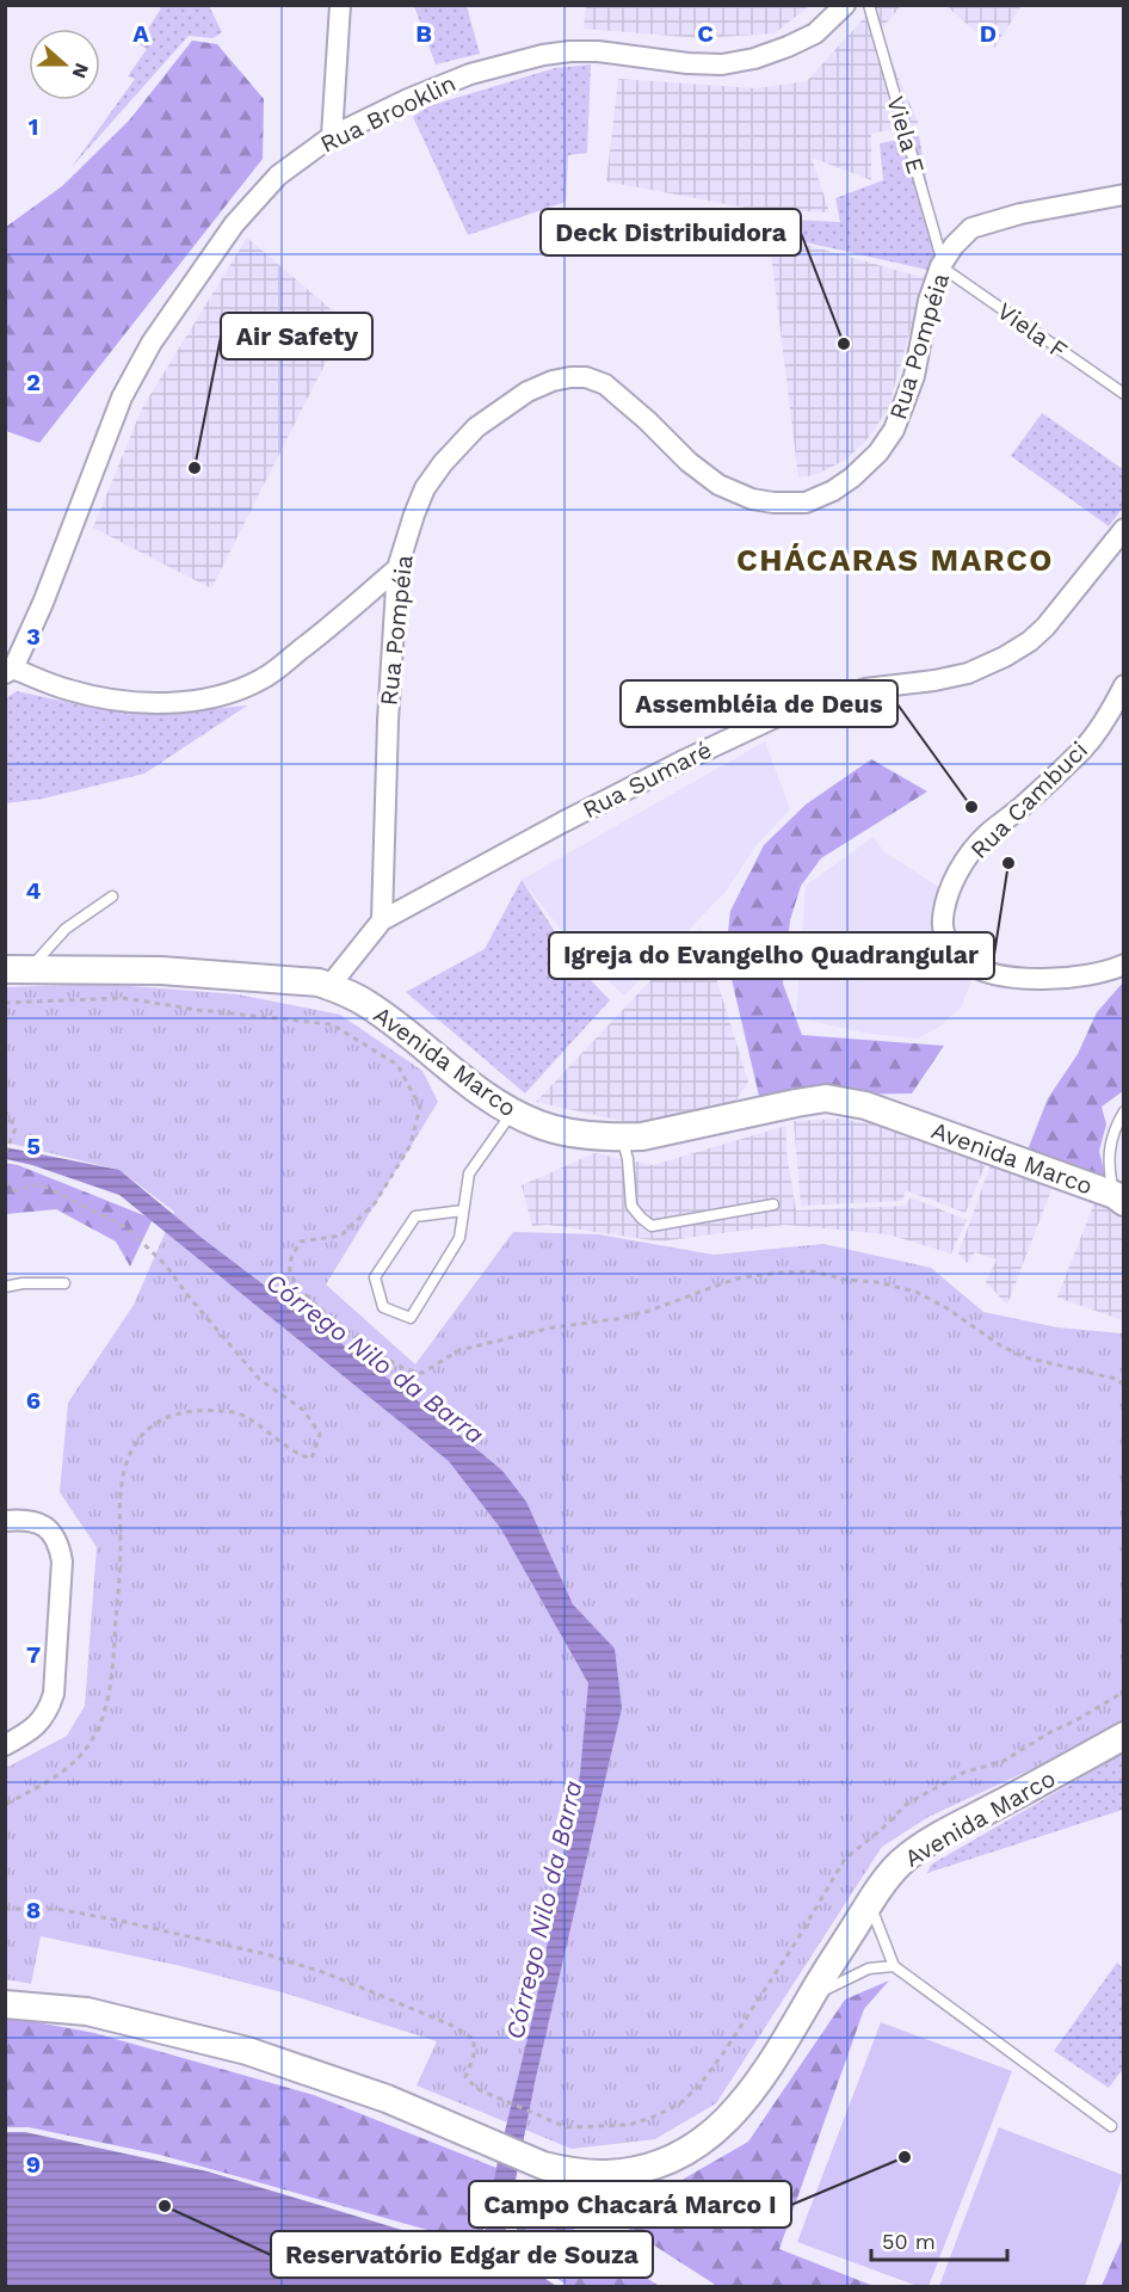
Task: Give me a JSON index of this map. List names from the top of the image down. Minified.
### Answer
{"streets":{"main road":["Avenida Marco"],"street":["Rua Brooklin","Rua Pompéia","Rua Sumaré","Rua Cambuci"],"lane":["Viela E","Viela F"]},"crossings":[["Viela E","Viela F"],["Viela E","Rua Pompéia"],["Viela F","Rua Pompéia"],["Rua Pompéia","Rua Sumaré"]],"districts":["CHÁCARAS MARCO"],"water":["Córrego Nilo da Barra"],"places":["Deck Distribuidora","Air Safety","Assembléia de Deus","Igreja do Evangelho Quadrangular","Campo Chacará Marco I","Reservatório Edgar de Souza"],"scale_bar":"50 m","north":"right","grid":{"columns":["A","B","C","D"],"rows":["1","2","3","4","5","6","7","8","9"]}}
